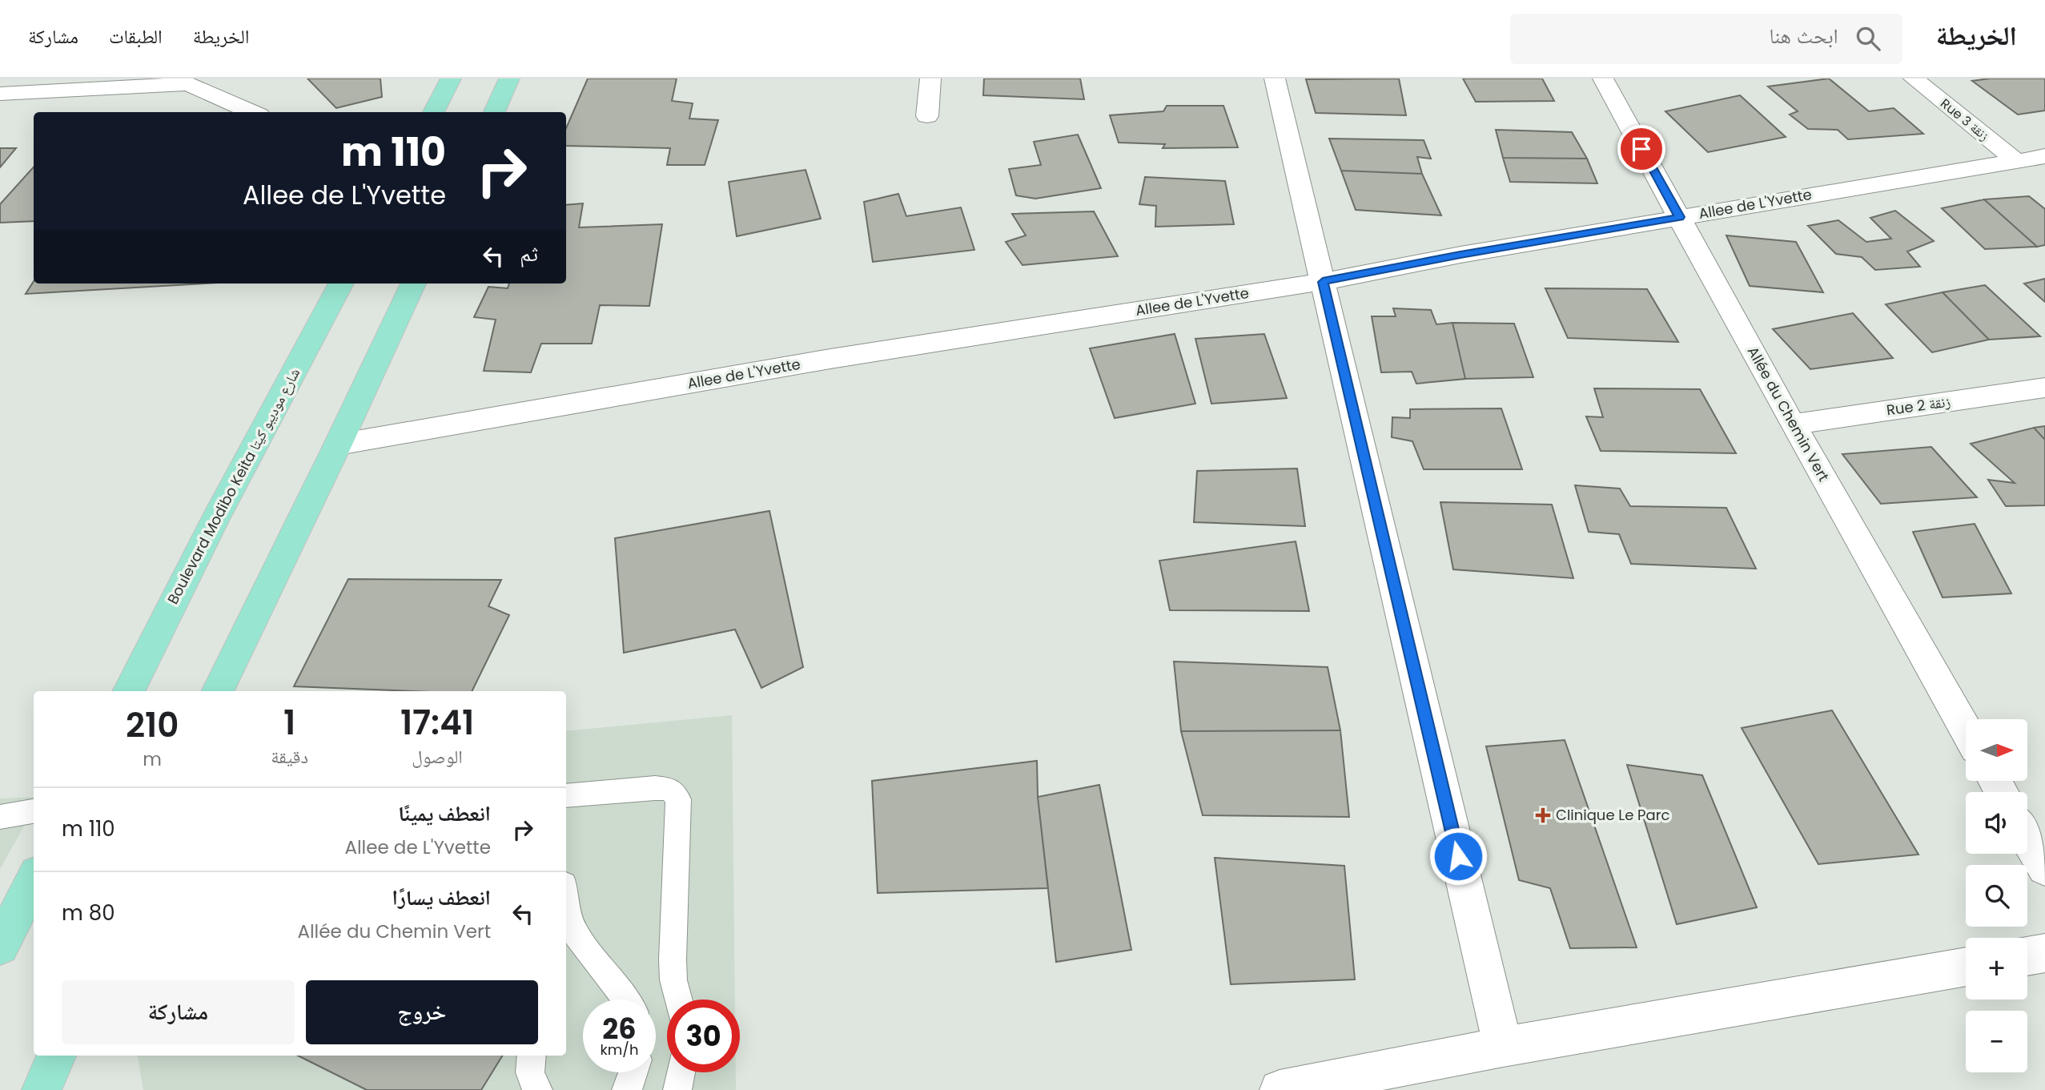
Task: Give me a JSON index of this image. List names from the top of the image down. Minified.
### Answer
{"streets":{"main road":["Boulevard Modibo Keita شارع موديبو كيتا"],"street":["Rue 3 زنقة","Allee de L'Yvette","Rue 2 زنقة","Allée du Chemin Vert"]},"crossings":[["Rue 3 زنقة","Allee de L'Yvette"],["Allee de L'Yvette","Allée du Chemin Vert"],["Rue 2 زنقة","Allée du Chemin Vert"]],"places":{"health":["Clinique Le Parc"]},"north":"right","page":{"header":"الخريطة","search":"ابحث هنا","nav":["الخريطة","الطبقات","مشاركة"],"turn":["110 m","Allee de L'Yvette"],"then":"ثم","eta":["17:41","الوصول","1","دقيقة","210","m"],"map_buttons":["+","−"],"list":[{"name":"انعطف يمينًا","note":"Allee de L'Yvette","value":"110 m"},{"name":"انعطف يسارًا","note":"Allée du Chemin Vert","value":"80 m"}],"buttons":["خروج","مشاركة"],"speed":"26 km/h","limit":"30"}}
